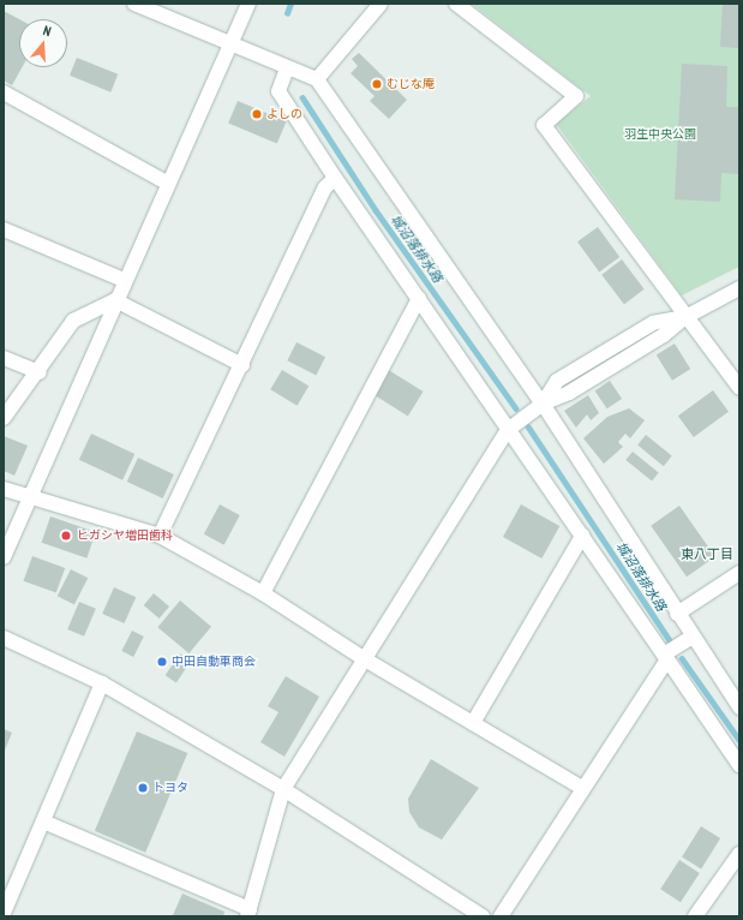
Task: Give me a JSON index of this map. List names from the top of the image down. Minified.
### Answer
{"districts":["東八丁目"],"water":["城沼落排水路"],"parks":["羽生中央公園"],"places":["むじな庵","よしの","ヒガシヤ増田歯科","中田自動車商会","トヨタ"],"north":"top"}
